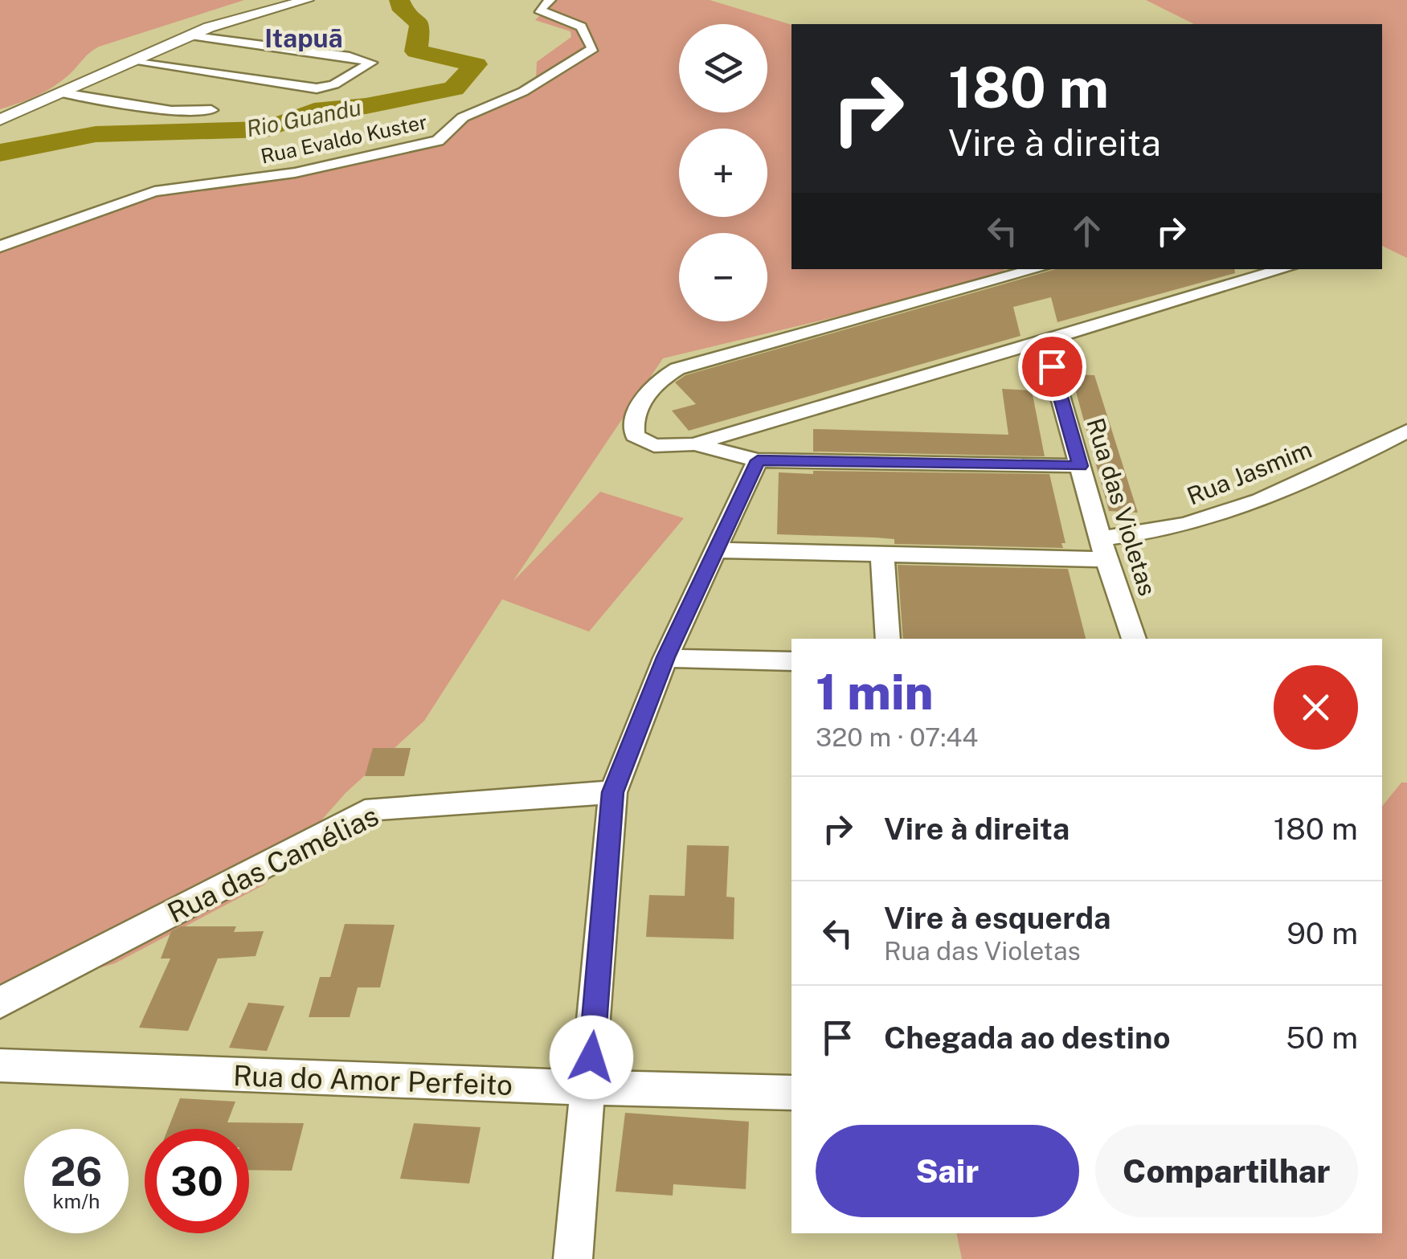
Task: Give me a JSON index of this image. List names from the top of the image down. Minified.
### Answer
{"streets":{"street":["Rua Evaldo Kuster","Rua Jasmim","Rua das Violetas","Rua das Camélias","Rua do Amor Perfeito"]},"crossings":[["Rua Jasmim","Rua das Violetas"]],"districts":["Itapuã"],"water":["Rio Guandu"],"page":{"map_buttons":["+","−"],"turn":["180 m","Vire à direita"],"heading":["1 min","320 m · 07:44"],"list":[{"name":"Vire à direita","value":"180 m"},{"name":"Vire à esquerda","note":"Rua das Violetas","value":"90 m"},{"name":"Chegada ao destino","value":"50 m"}],"buttons":["Sair","Compartilhar"],"speed":"26 km/h","limit":"30"}}
